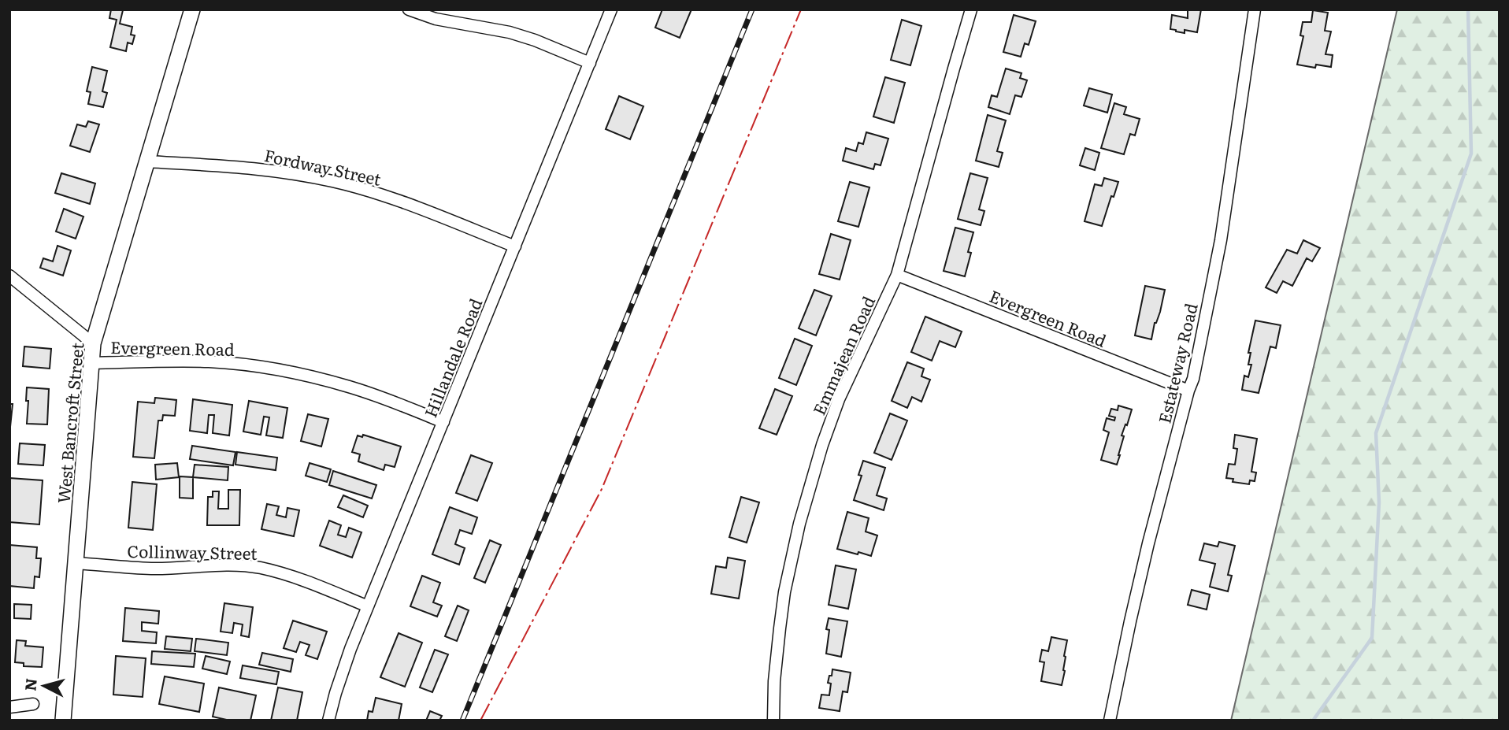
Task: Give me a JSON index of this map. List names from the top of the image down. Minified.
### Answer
{"streets":{"main road":["West Bancroft Street"],"street":["Fordway Street","Evergreen Road","Emmajean Road","Hillandale Road","Estateway Road","Collinway Street"]},"crossings":[["Fordway Street","Hillandale Road"],["Fordway Street","West Bancroft Street"],["Evergreen Road","Emmajean Road"],["Evergreen Road","Hillandale Road"],["Evergreen Road","Estateway Road"],["Evergreen Road","West Bancroft Street"],["Hillandale Road","Collinway Street"],["West Bancroft Street","Collinway Street"]],"north":"left"}
